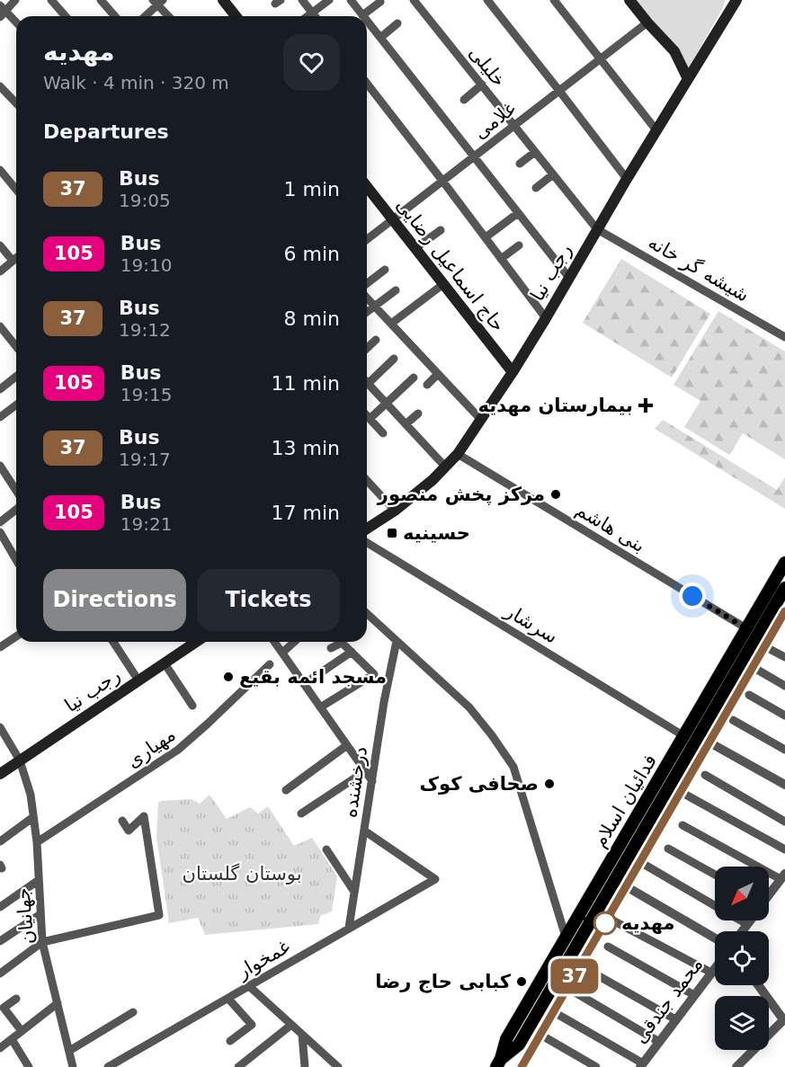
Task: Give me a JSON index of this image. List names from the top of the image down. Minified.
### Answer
{"streets":{"main road":["حاج اسماعیل رضایی","رجب نیا","فدائیان اسلام"],"street":["خلیلی","غلامی","شیشه گر خانه","بنی هاشم","سرشار","مهیاری","درخشنده","جهانیان","غمخوار","محمد جندقی"]},"crossings":[["خلیلی","غلامی"],["خلیلی","شیشه گر خانه"],["خلیلی","رجب نیا"],["غلامی","حاج اسماعیل رضایی"],["حاج اسماعیل رضایی","رجب نیا"],["شیشه گر خانه","رجب نیا"],["رجب نیا","بنی هاشم"],["رجب نیا","جهانیان"],["بنی هاشم","فدائیان اسلام"],["سرشار","فدائیان اسلام"],["مهیاری","جهانیان"],["درخشنده","غمخوار"]],"parks":["بوستان گلستان"],"places":{"health":["بیمارستان مهدیه"],"other":["مركز پخش منصور","مسجد ائمه بقیع","صحافی کوک","مهدیه","کبابی حاج رضا"],"transit":["حسینیه"]},"lines":["bus line 37"],"north":"bottom left","page":{"on_map":"37","heading":[["مهدیه","Walk · 4 min · 320 m"],"Departures"],"list":[{"mark":"37","name":"Bus","note":"19:05","value":"1 min"},{"mark":"105","name":"Bus","note":"19:10","value":"6 min"},{"mark":"37","name":"Bus","note":"19:12","value":"8 min"},{"mark":"105","name":"Bus","note":"19:15","value":"11 min"},{"mark":"37","name":"Bus","note":"19:17","value":"13 min"},{"mark":"105","name":"Bus","note":"19:21","value":"17 min"}],"buttons":["Directions","Tickets"]}}
